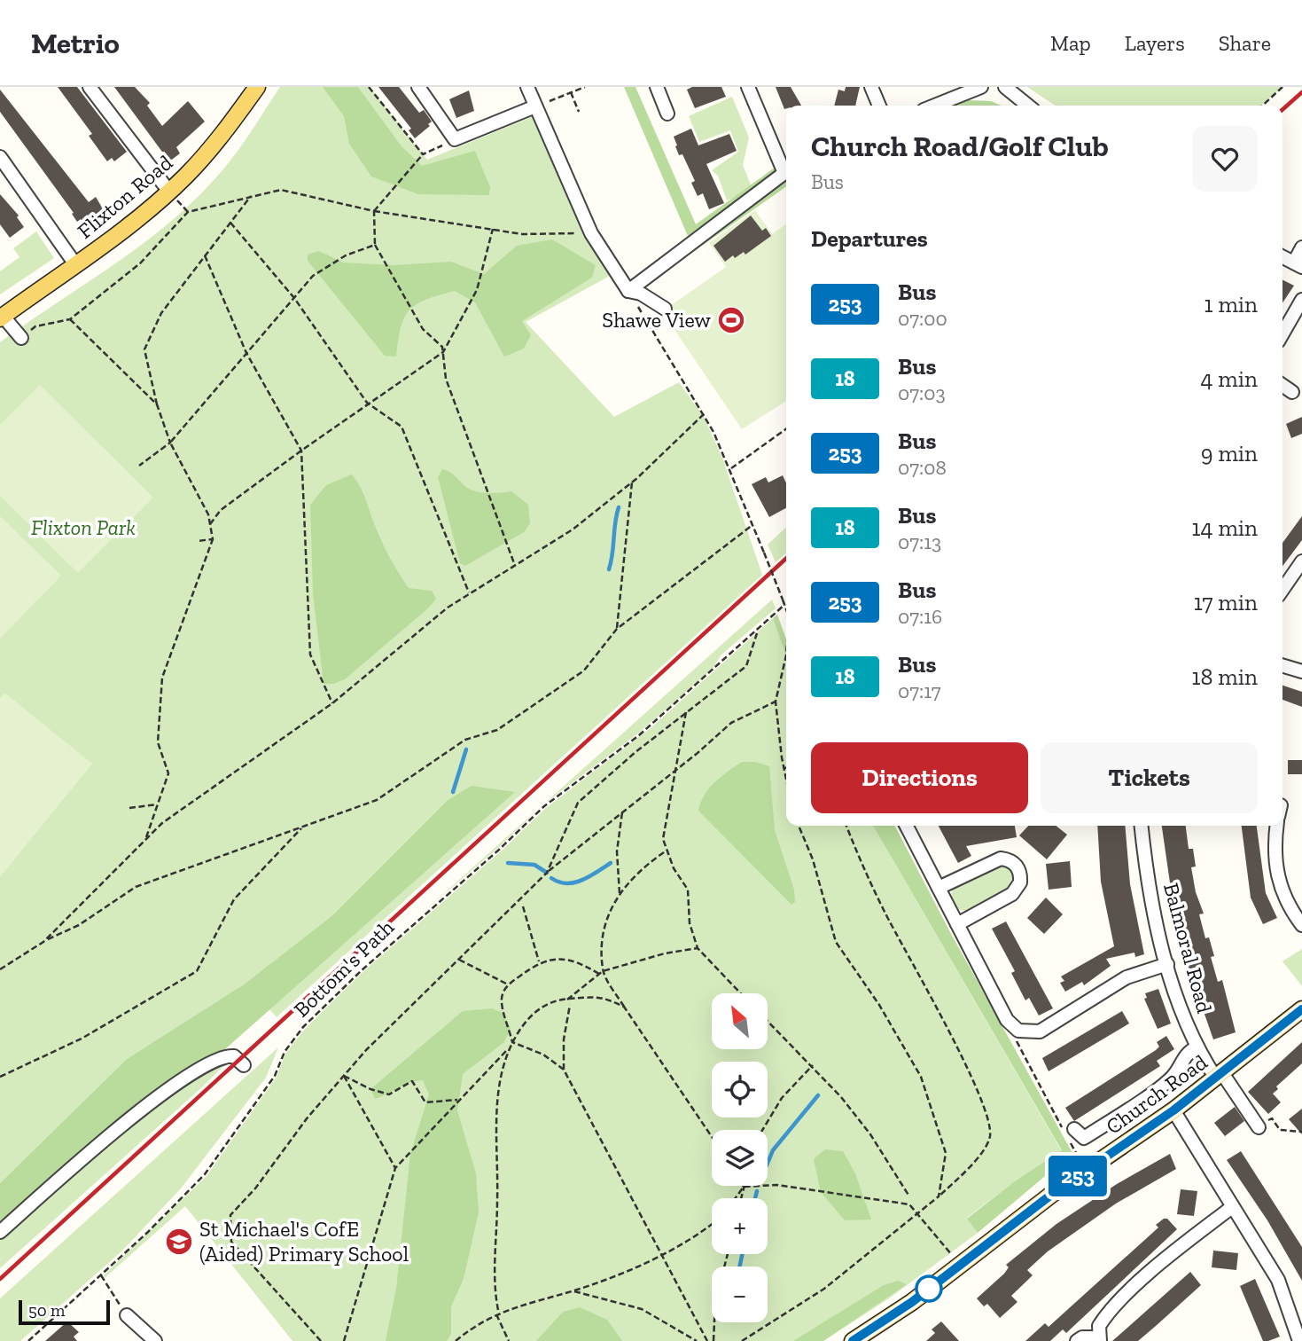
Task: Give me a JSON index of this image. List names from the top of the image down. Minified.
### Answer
{"streets":{"main road":["Flixton Road","Church Road"],"street":["Balmoral Road"],"path":["Bottom's Path"]},"crossings":[["Balmoral Road","Church Road"]],"parks":["Flixton Park"],"places":{"sports":["Shawe View"],"school or university":["St Michael's CofE (Aided) Primary School"]},"lines":["bus line 253"],"scale_bar":"50 m","north":"top left","page":{"header":"Metrio","nav":["Map","Layers","Share"],"on_map":"253","heading":[["Church Road/Golf Club","Bus"],"Departures"],"list":[{"mark":"253","name":"Bus","note":"07:00","value":"1 min"},{"mark":"18","name":"Bus","note":"07:03","value":"4 min"},{"mark":"253","name":"Bus","note":"07:08","value":"9 min"},{"mark":"18","name":"Bus","note":"07:13","value":"14 min"},{"mark":"253","name":"Bus","note":"07:16","value":"17 min"},{"mark":"18","name":"Bus","note":"07:17","value":"18 min"}],"buttons":["Directions","Tickets"],"map_buttons":["+","−"],"scale":"50 m"}}
